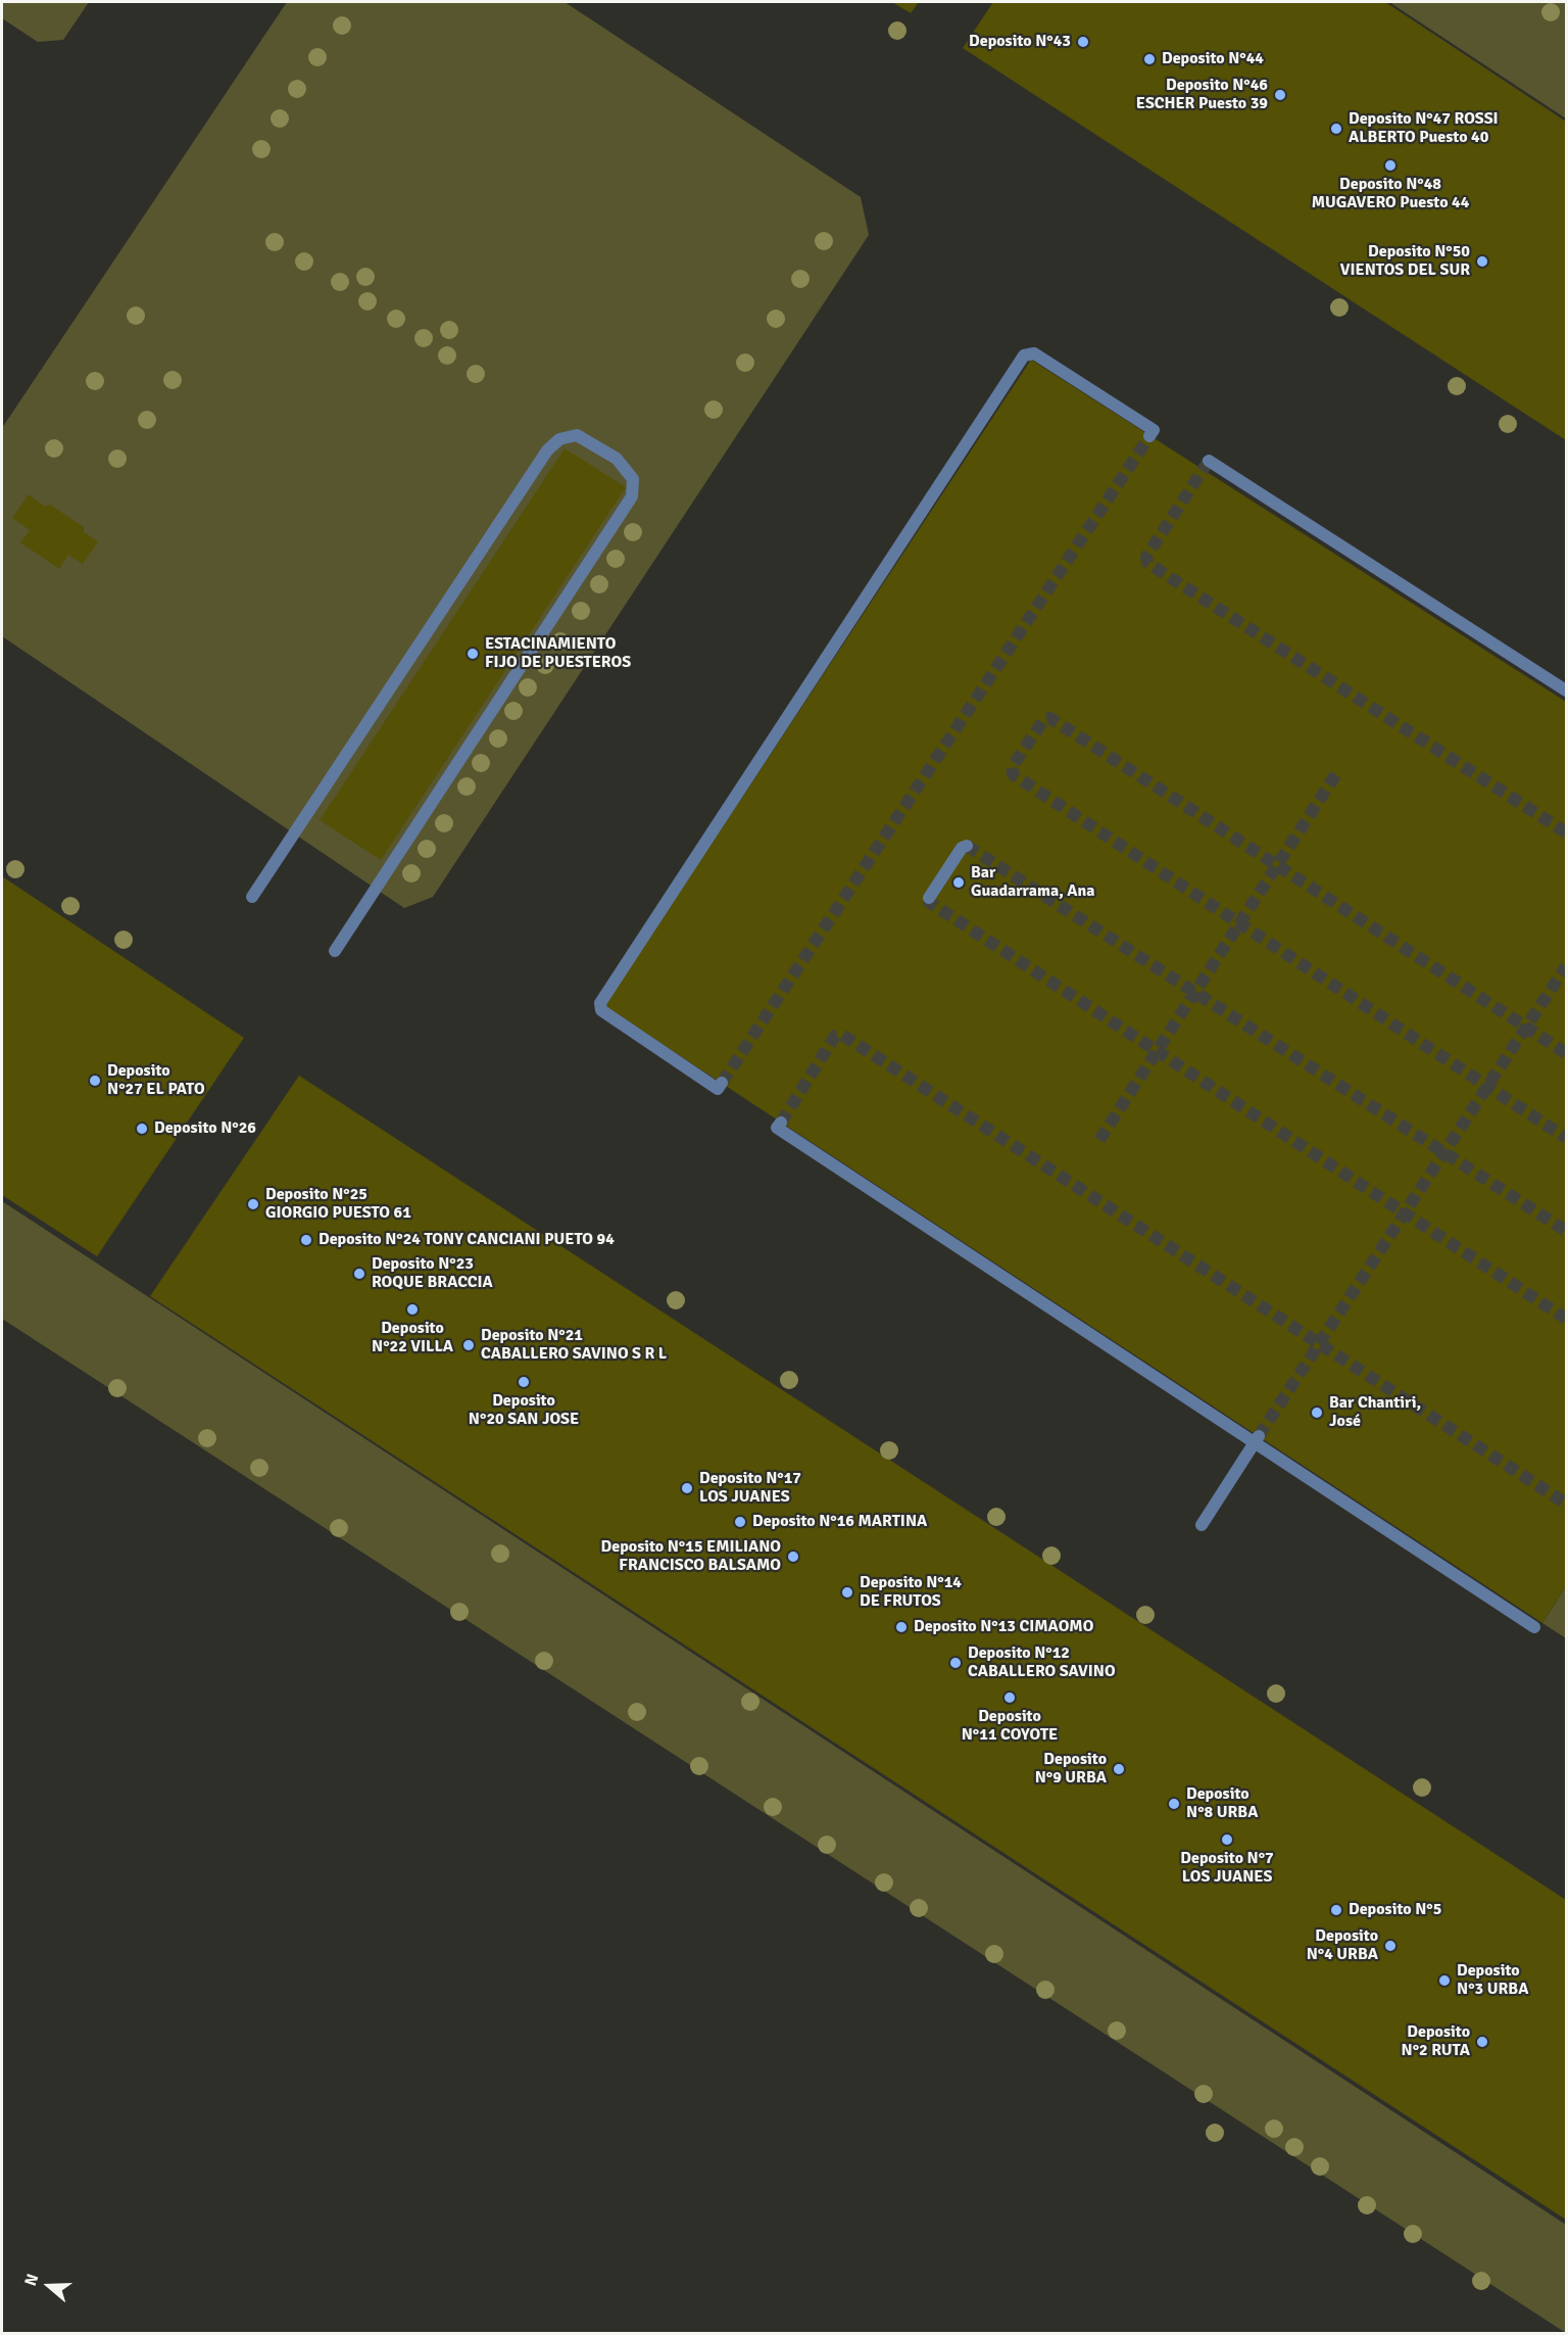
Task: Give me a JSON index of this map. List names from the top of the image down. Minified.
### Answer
{"places":["Deposito N°43","Deposito N°44","Deposito N°46 ESCHER Puesto 39","Deposito N°47 ROSSI ALBERTO Puesto 40","Deposito N°48 MUGAVERO Puesto 44","Deposito N°50 VIENTOS DEL SUR","ESTACINAMIENTO FIJO DE PUESTEROS","Bar Guadarrama, Ana","Deposito N°27 EL PATO","Deposito N°26","Deposito N°25 GIORGIO PUESTO 61","Deposito N°24 TONY CANCIANI PUETO 94","Deposito N°23 ROQUE BRACCIA","Deposito N°22 VILLA","Deposito N°21 CABALLERO SAVINO S R L","Deposito N°20 SAN JOSE","Bar Chantiri, José","Deposito N°17 LOS JUANES","Deposito N°16 MARTINA","Deposito N°15 EMILIANO FRANCISCO BALSAMO","Deposito N°14 DE FRUTOS","Deposito N°13 CIMAOMO","Deposito N°12 CABALLERO SAVINO","Deposito N°11 COYOTE","Deposito N°9 URBA","Deposito N°8 URBA","Deposito N°7 LOS JUANES","Deposito N°5","Deposito N°4 URBA","Deposito N°3 URBA","Deposito N°2 RUTA"],"north":"left"}
